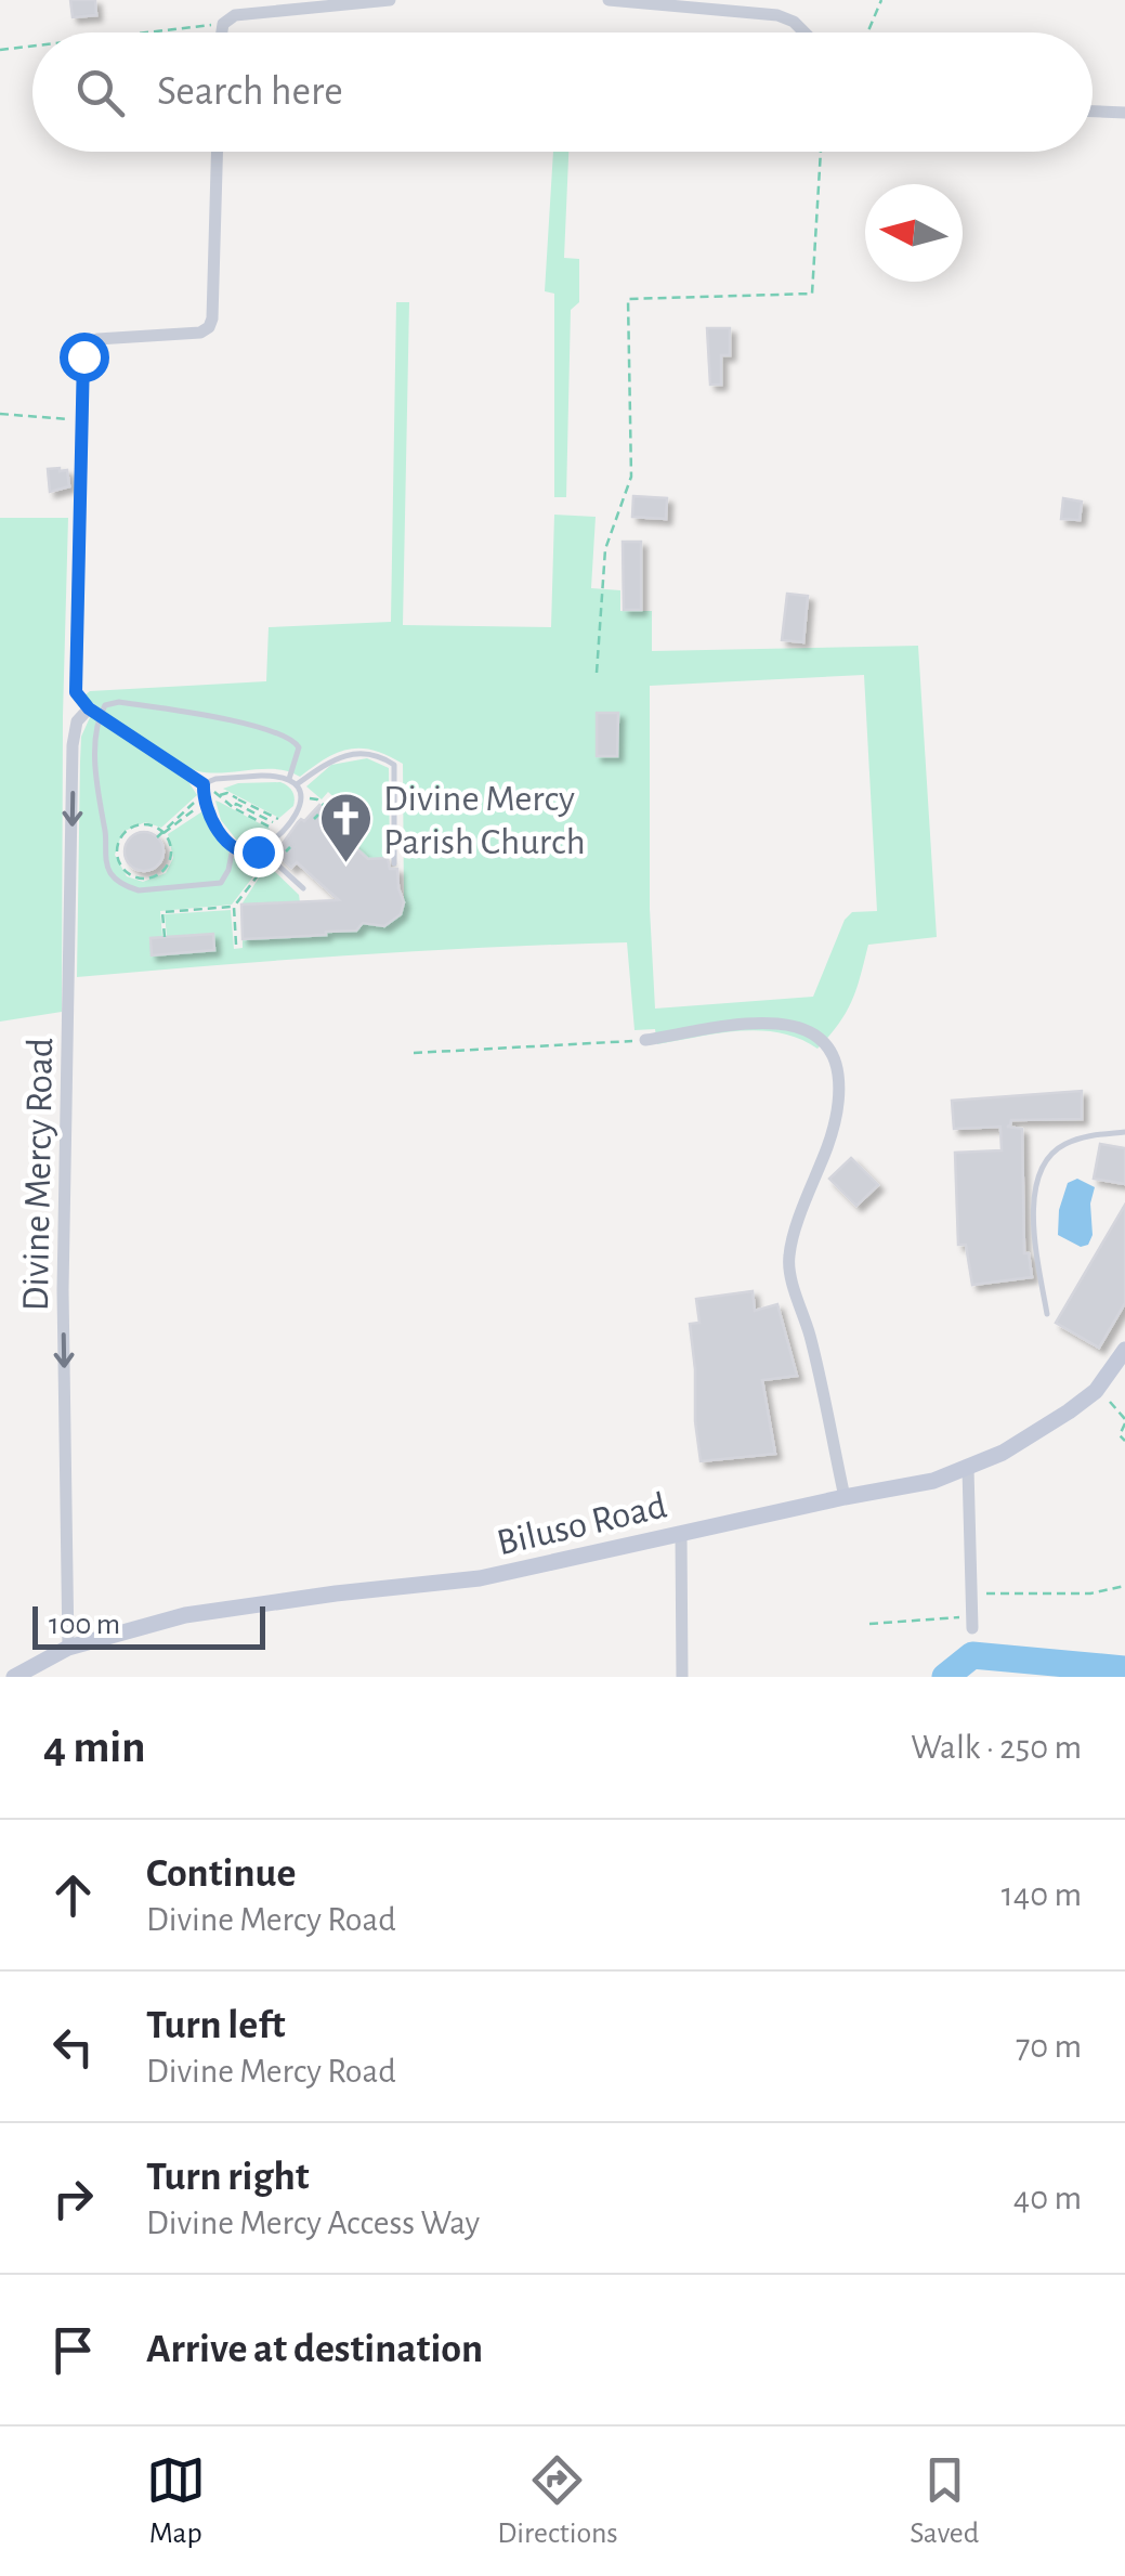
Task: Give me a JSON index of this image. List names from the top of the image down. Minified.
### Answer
{"streets":{"street":["Divine Mercy Road","Biluso Road"]},"crossings":[["Divine Mercy Road","Biluso Road"]],"one_way":["Divine Mercy Road"],"places":{"church":["Divine Mercy Parish Church"]},"scale_bar":"100 m","north":"left","page":{"search":"Search here","scale":"100 m","heading":["4 min","Walk · 250 m"],"list":[["Continue","Divine Mercy Road","140 m"],["Turn left","Divine Mercy Road","70 m"],["Turn right","Divine Mercy Access Way","40 m"],"Arrive at destination"],"nav":["Map","Directions","Saved"]}}
